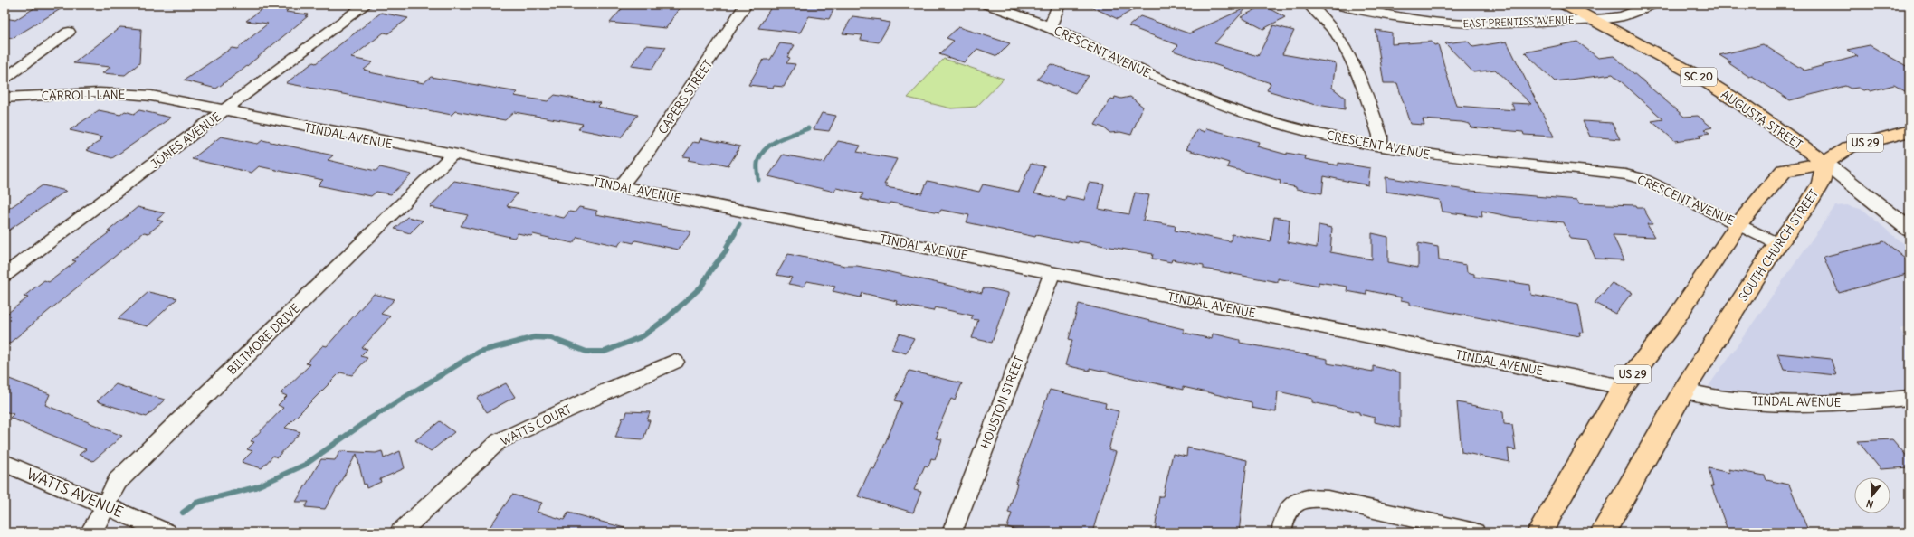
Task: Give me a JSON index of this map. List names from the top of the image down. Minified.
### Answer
{"streets":{"main road":["SC 20","AUGUSTA STREET","US 29","SOUTH CHURCH STREET"],"street":["EAST PRENTISS AVENUE","CRESCENT AVENUE","CARROLL LANE","CAPERS STREET","TINDAL AVENUE","JONES AVENUE","BILTMORE DRIVE","HOUSTON STREET","WATTS COURT","WATTS AVENUE"]},"crossings":[["EAST PRENTISS AVENUE","AUGUSTA STREET"],["CRESCENT AVENUE","US 29"],["CRESCENT AVENUE","SOUTH CHURCH STREET"],["CARROLL LANE","TINDAL AVENUE"],["CARROLL LANE","JONES AVENUE"],["CAPERS STREET","TINDAL AVENUE"],["AUGUSTA STREET","US 29"],["AUGUSTA STREET","SOUTH CHURCH STREET"],["TINDAL AVENUE","JONES AVENUE"],["TINDAL AVENUE","US 29"],["TINDAL AVENUE","SOUTH CHURCH STREET"],["TINDAL AVENUE","BILTMORE DRIVE"],["TINDAL AVENUE","HOUSTON STREET"],["US 29","SOUTH CHURCH STREET"],["BILTMORE DRIVE","WATTS AVENUE"]],"north":"bottom"}
